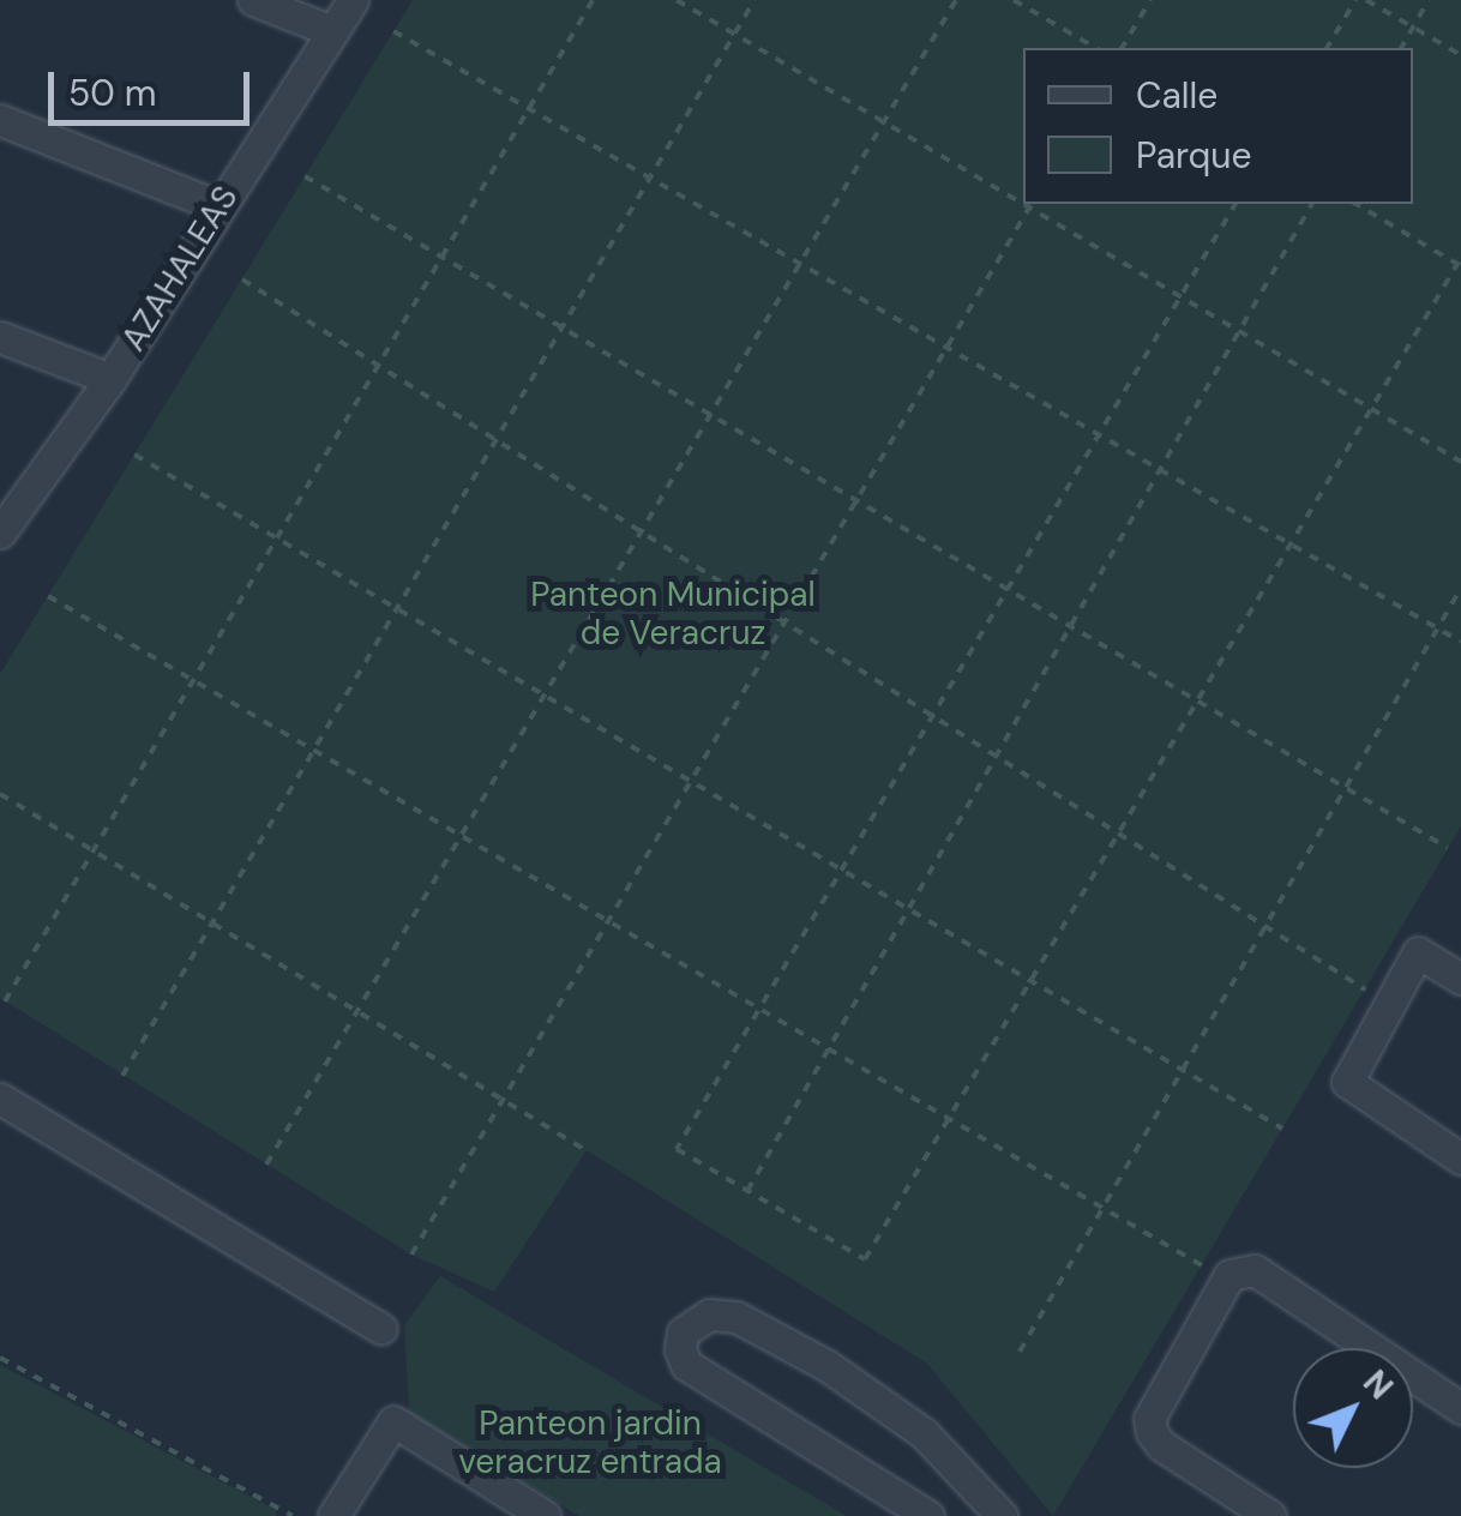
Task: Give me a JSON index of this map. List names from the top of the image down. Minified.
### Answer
{"streets":{"street":["AZAHALEAS"]},"parks":["Panteon Municipal de Veracruz","Panteon jardin veracruz entrada"],"legend":["Calle","Parque"],"scale_bar":"50 m","north":"top right"}
